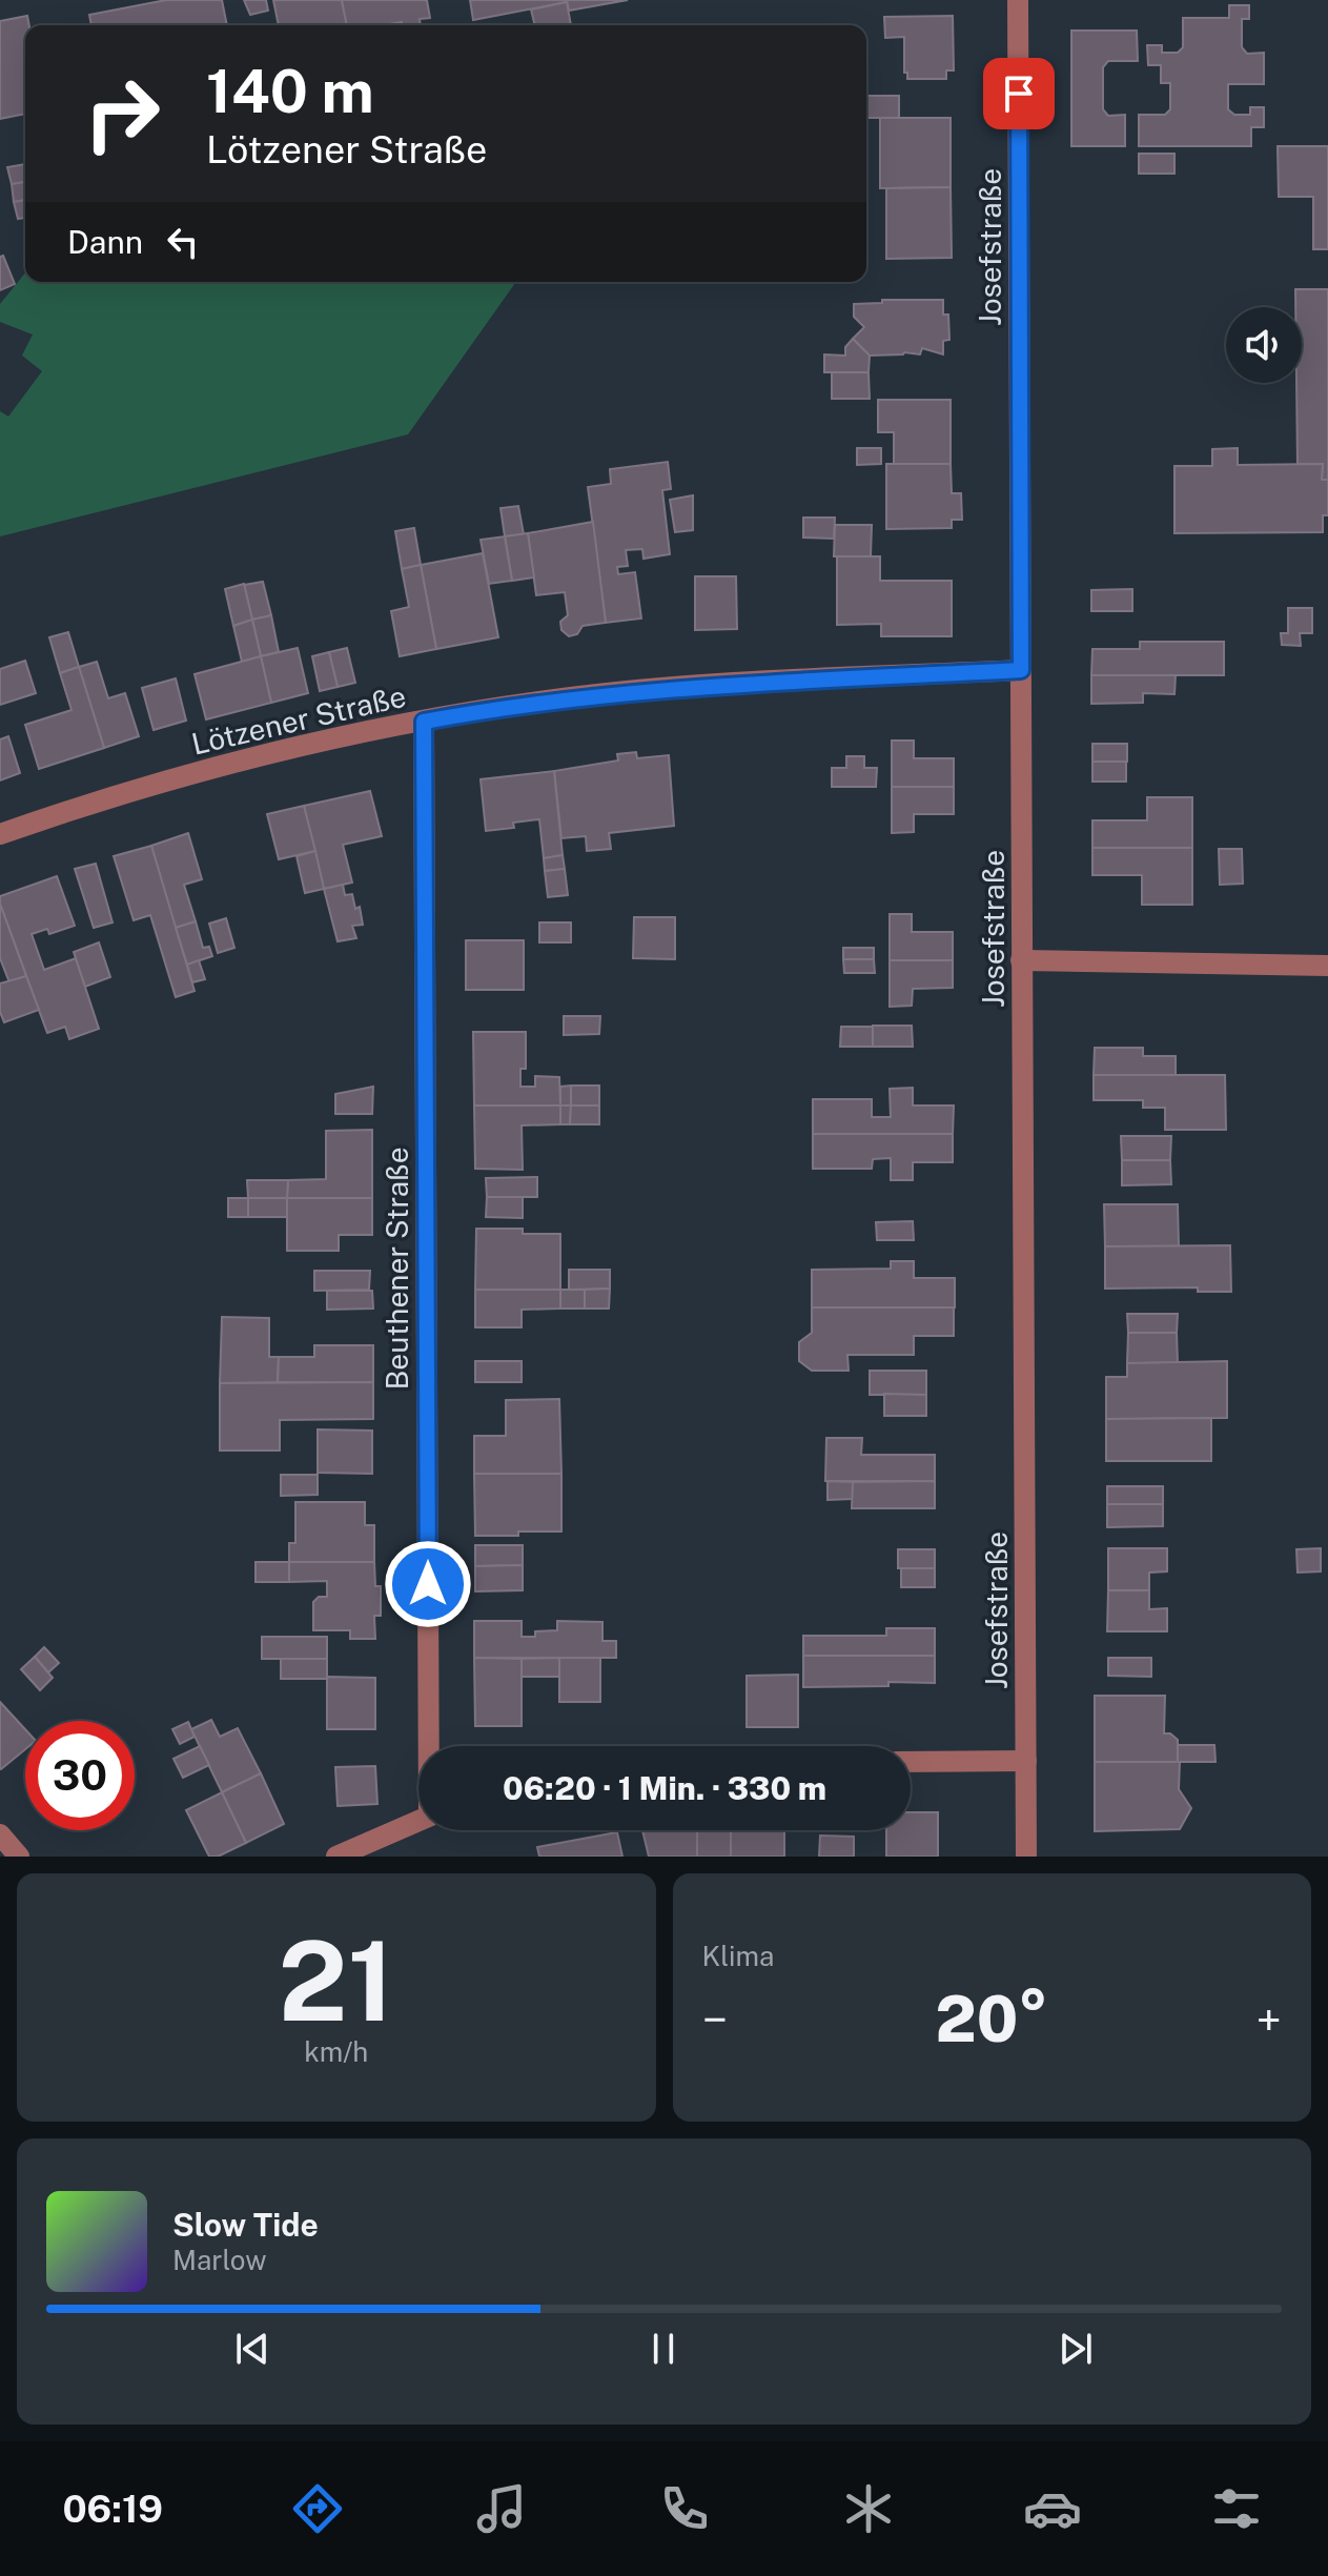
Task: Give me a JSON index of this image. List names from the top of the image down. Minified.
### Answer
{"streets":{"street":["Josefstraße","Lötzener Straße","Beuthener Straße"]},"crossings":[["Josefstraße","Lötzener Straße"],["Lötzener Straße","Beuthener Straße"]],"page":{"turn":["140 m","Lötzener Straße"],"then":"Dann","limit":"30","trip":"06:20 · 1 Min. · 330 m","tile":[["21","km/h"],"Klima"],"heat":["−","20°","+"],"song":["Slow Tide","Marlow"],"tabs":"06:19"}}
